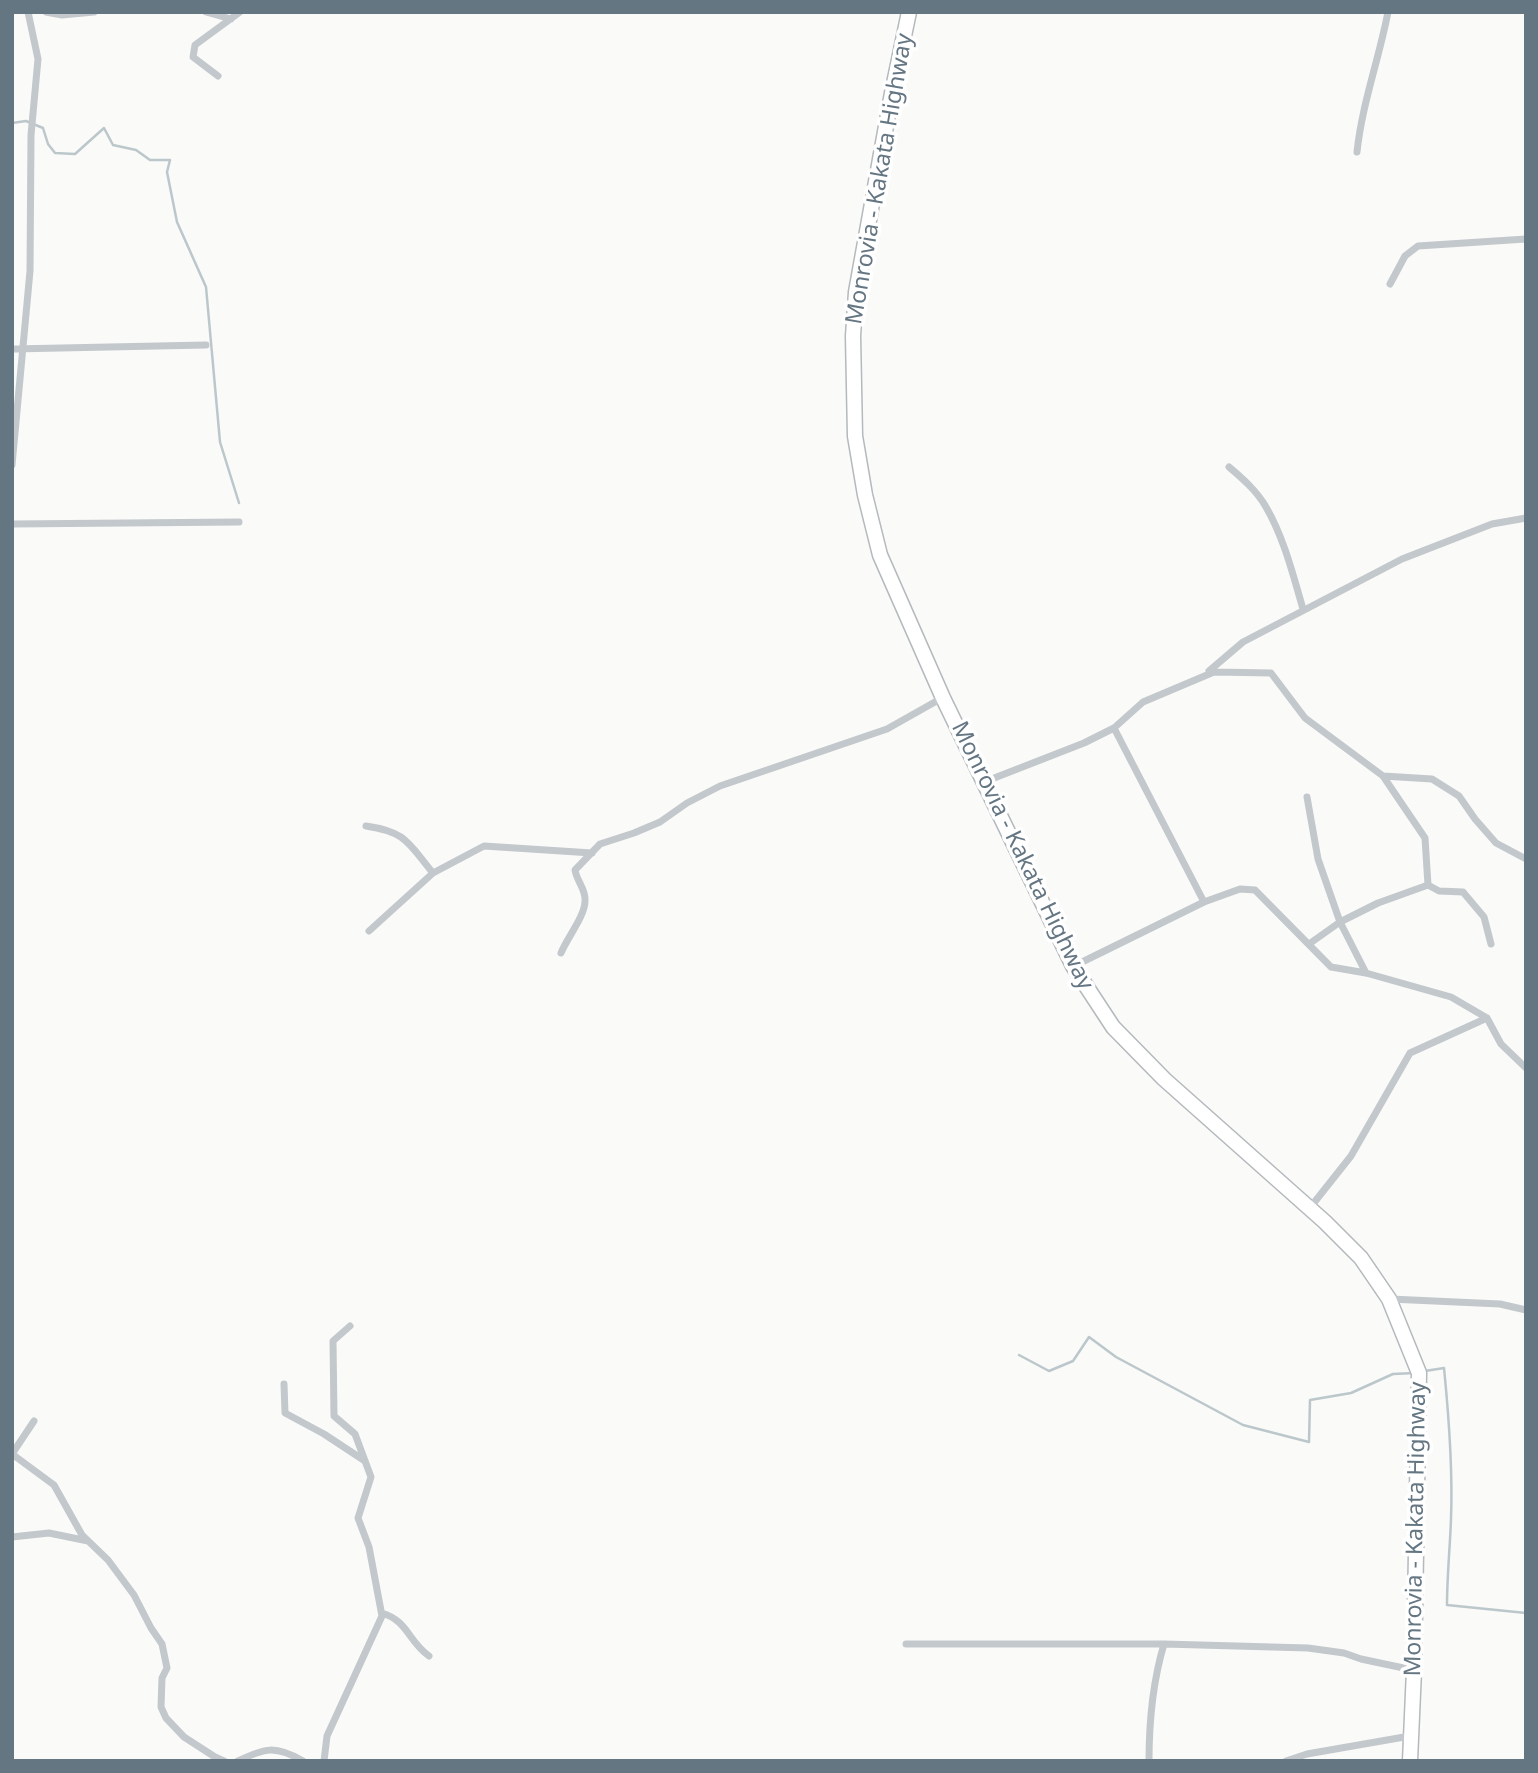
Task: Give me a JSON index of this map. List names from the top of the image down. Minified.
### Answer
{"streets":{"highway":["Monrovia - Kakata Highway"]}}
